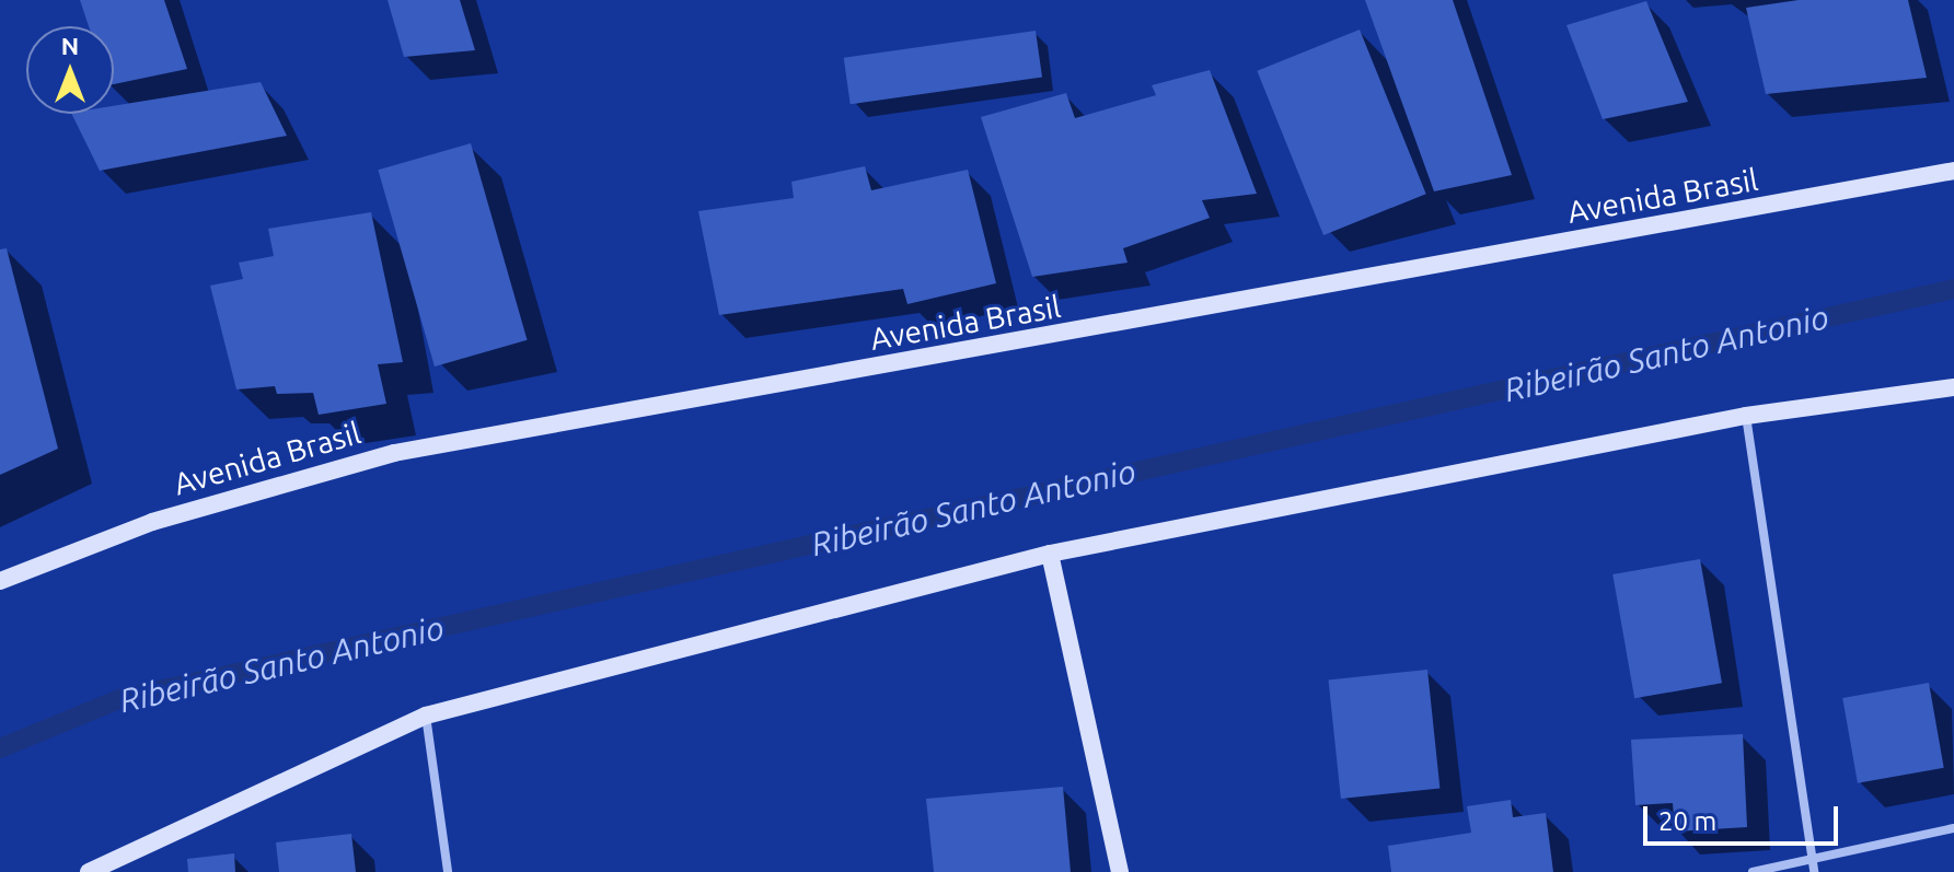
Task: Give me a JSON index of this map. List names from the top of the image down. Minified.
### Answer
{"streets":{"main road":["Avenida Brasil"]},"water":["Ribeirão Santo Antonio"],"scale_bar":"20 m","north":"top"}
